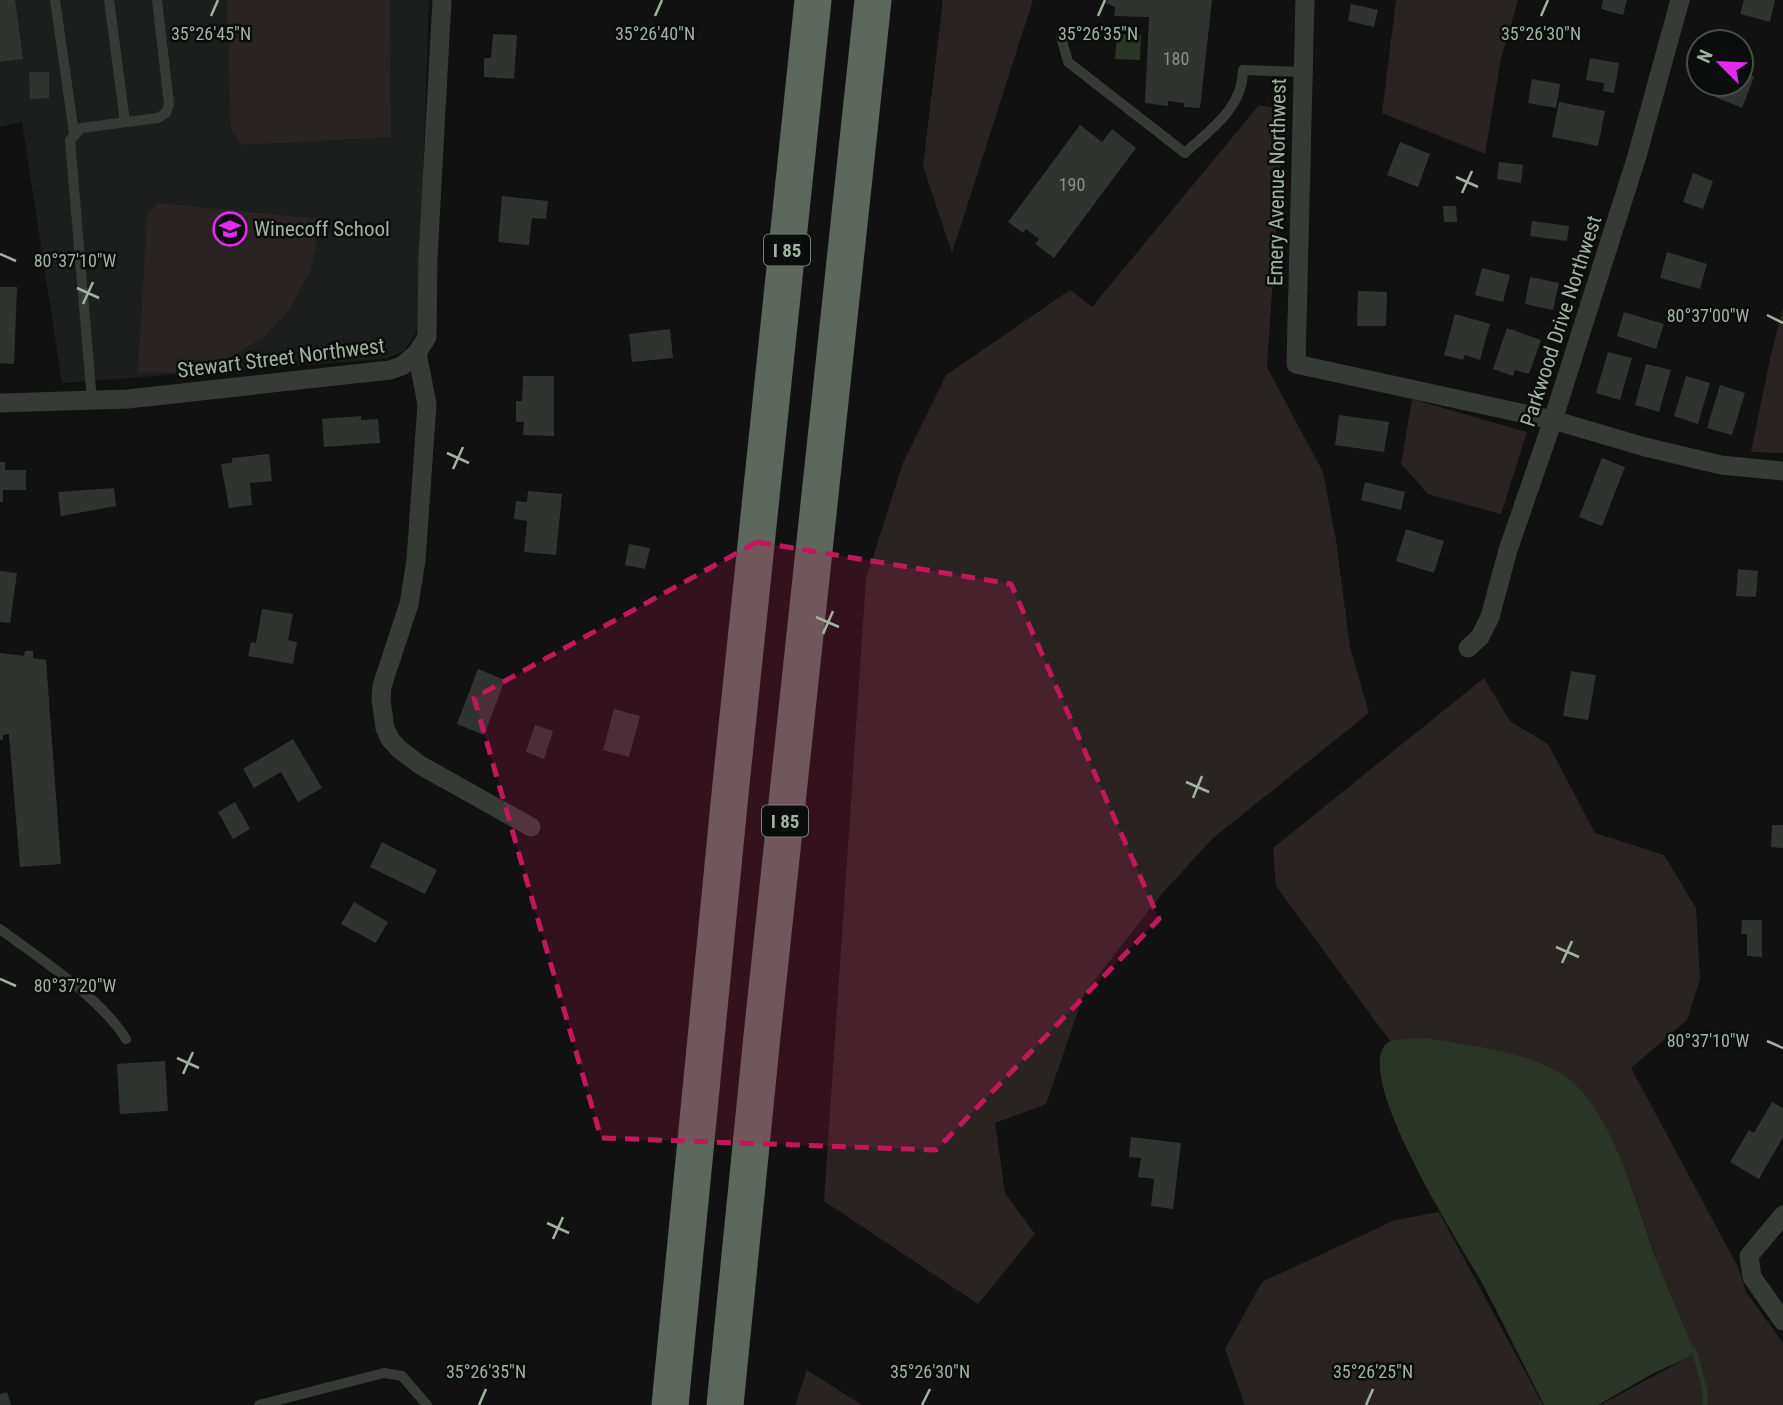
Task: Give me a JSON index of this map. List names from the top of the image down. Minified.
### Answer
{"streets":{"highway":["I 85"],"street":["Emery Avenue Northwest","Parkwood Drive Northwest","Stewart Street Northwest"]},"crossings":[["Emery Avenue Northwest","Parkwood Drive Northwest"]],"places":{"school or university":["Winecoff School"]},"house_numbers":["180","190"],"north":"top left","coordinates":["35°26'40\"N","35°26'35\"N","35°26'30\"N","35°26'45\"N","80°37'10\"W","80°37'00\"W","80°37'20\"W","35°26'25\"N"]}
